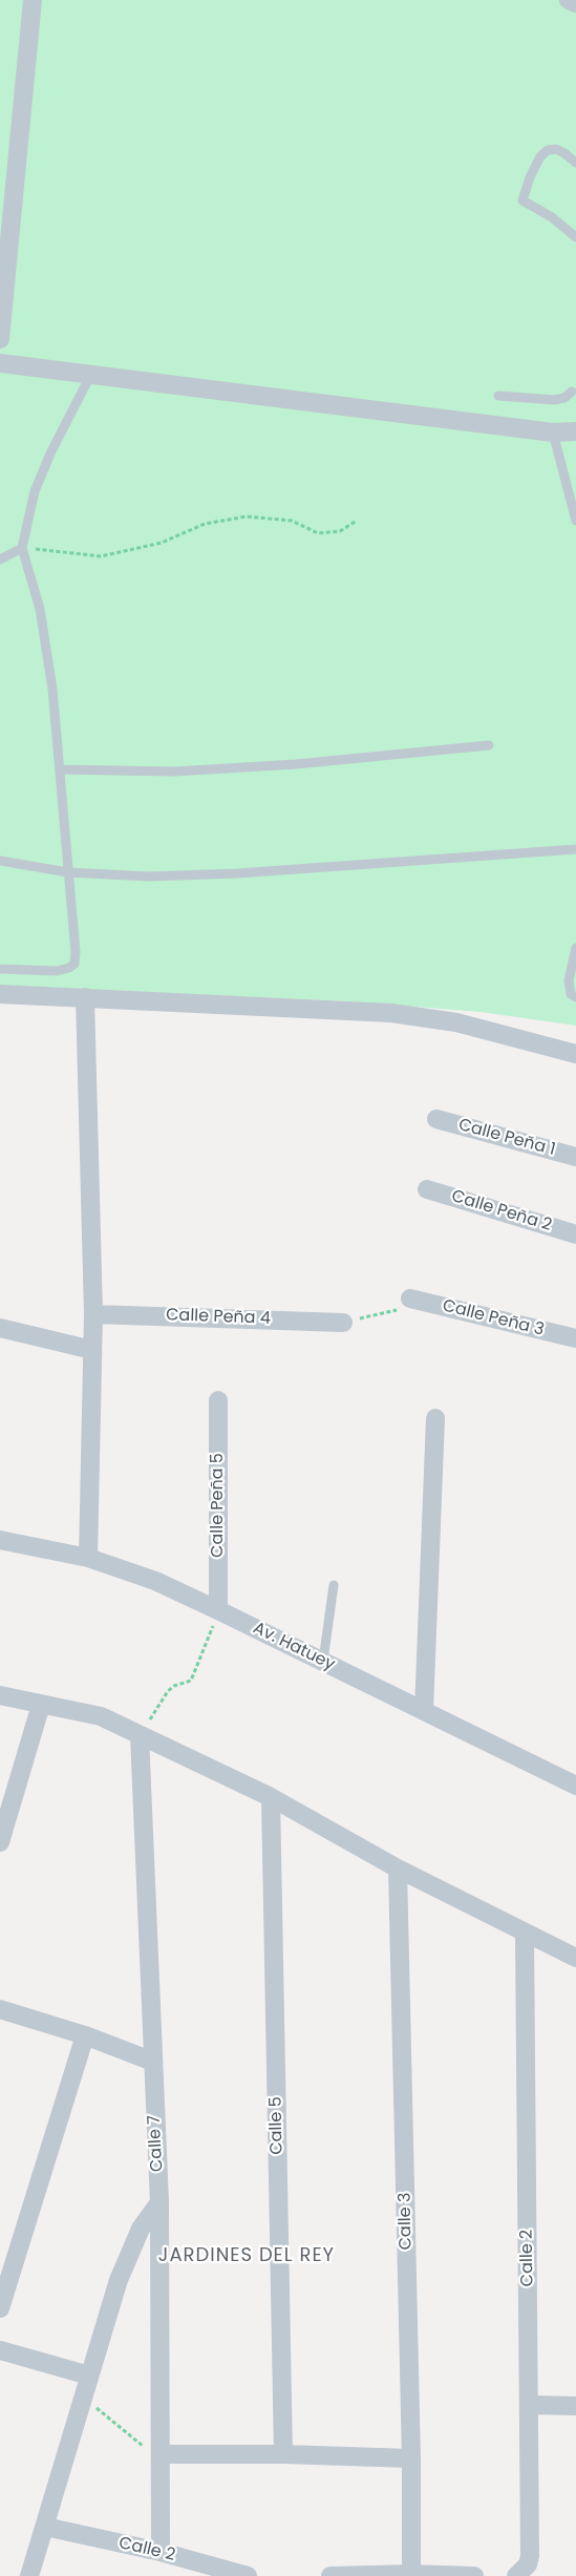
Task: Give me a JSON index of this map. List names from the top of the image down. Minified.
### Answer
{"streets":{"street":["Calle Peña 1","Calle Peña 2","Calle Peña 4","Calle Peña 3","Calle Peña 5","Av. Hatuey","Calle 5","Calle 7","Calle 3","Calle 2"]},"crossings":[["Calle Peña 5","Av. Hatuey"],["Calle 7","Calle 2"]],"districts":["JARDINES DEL REY"]}
